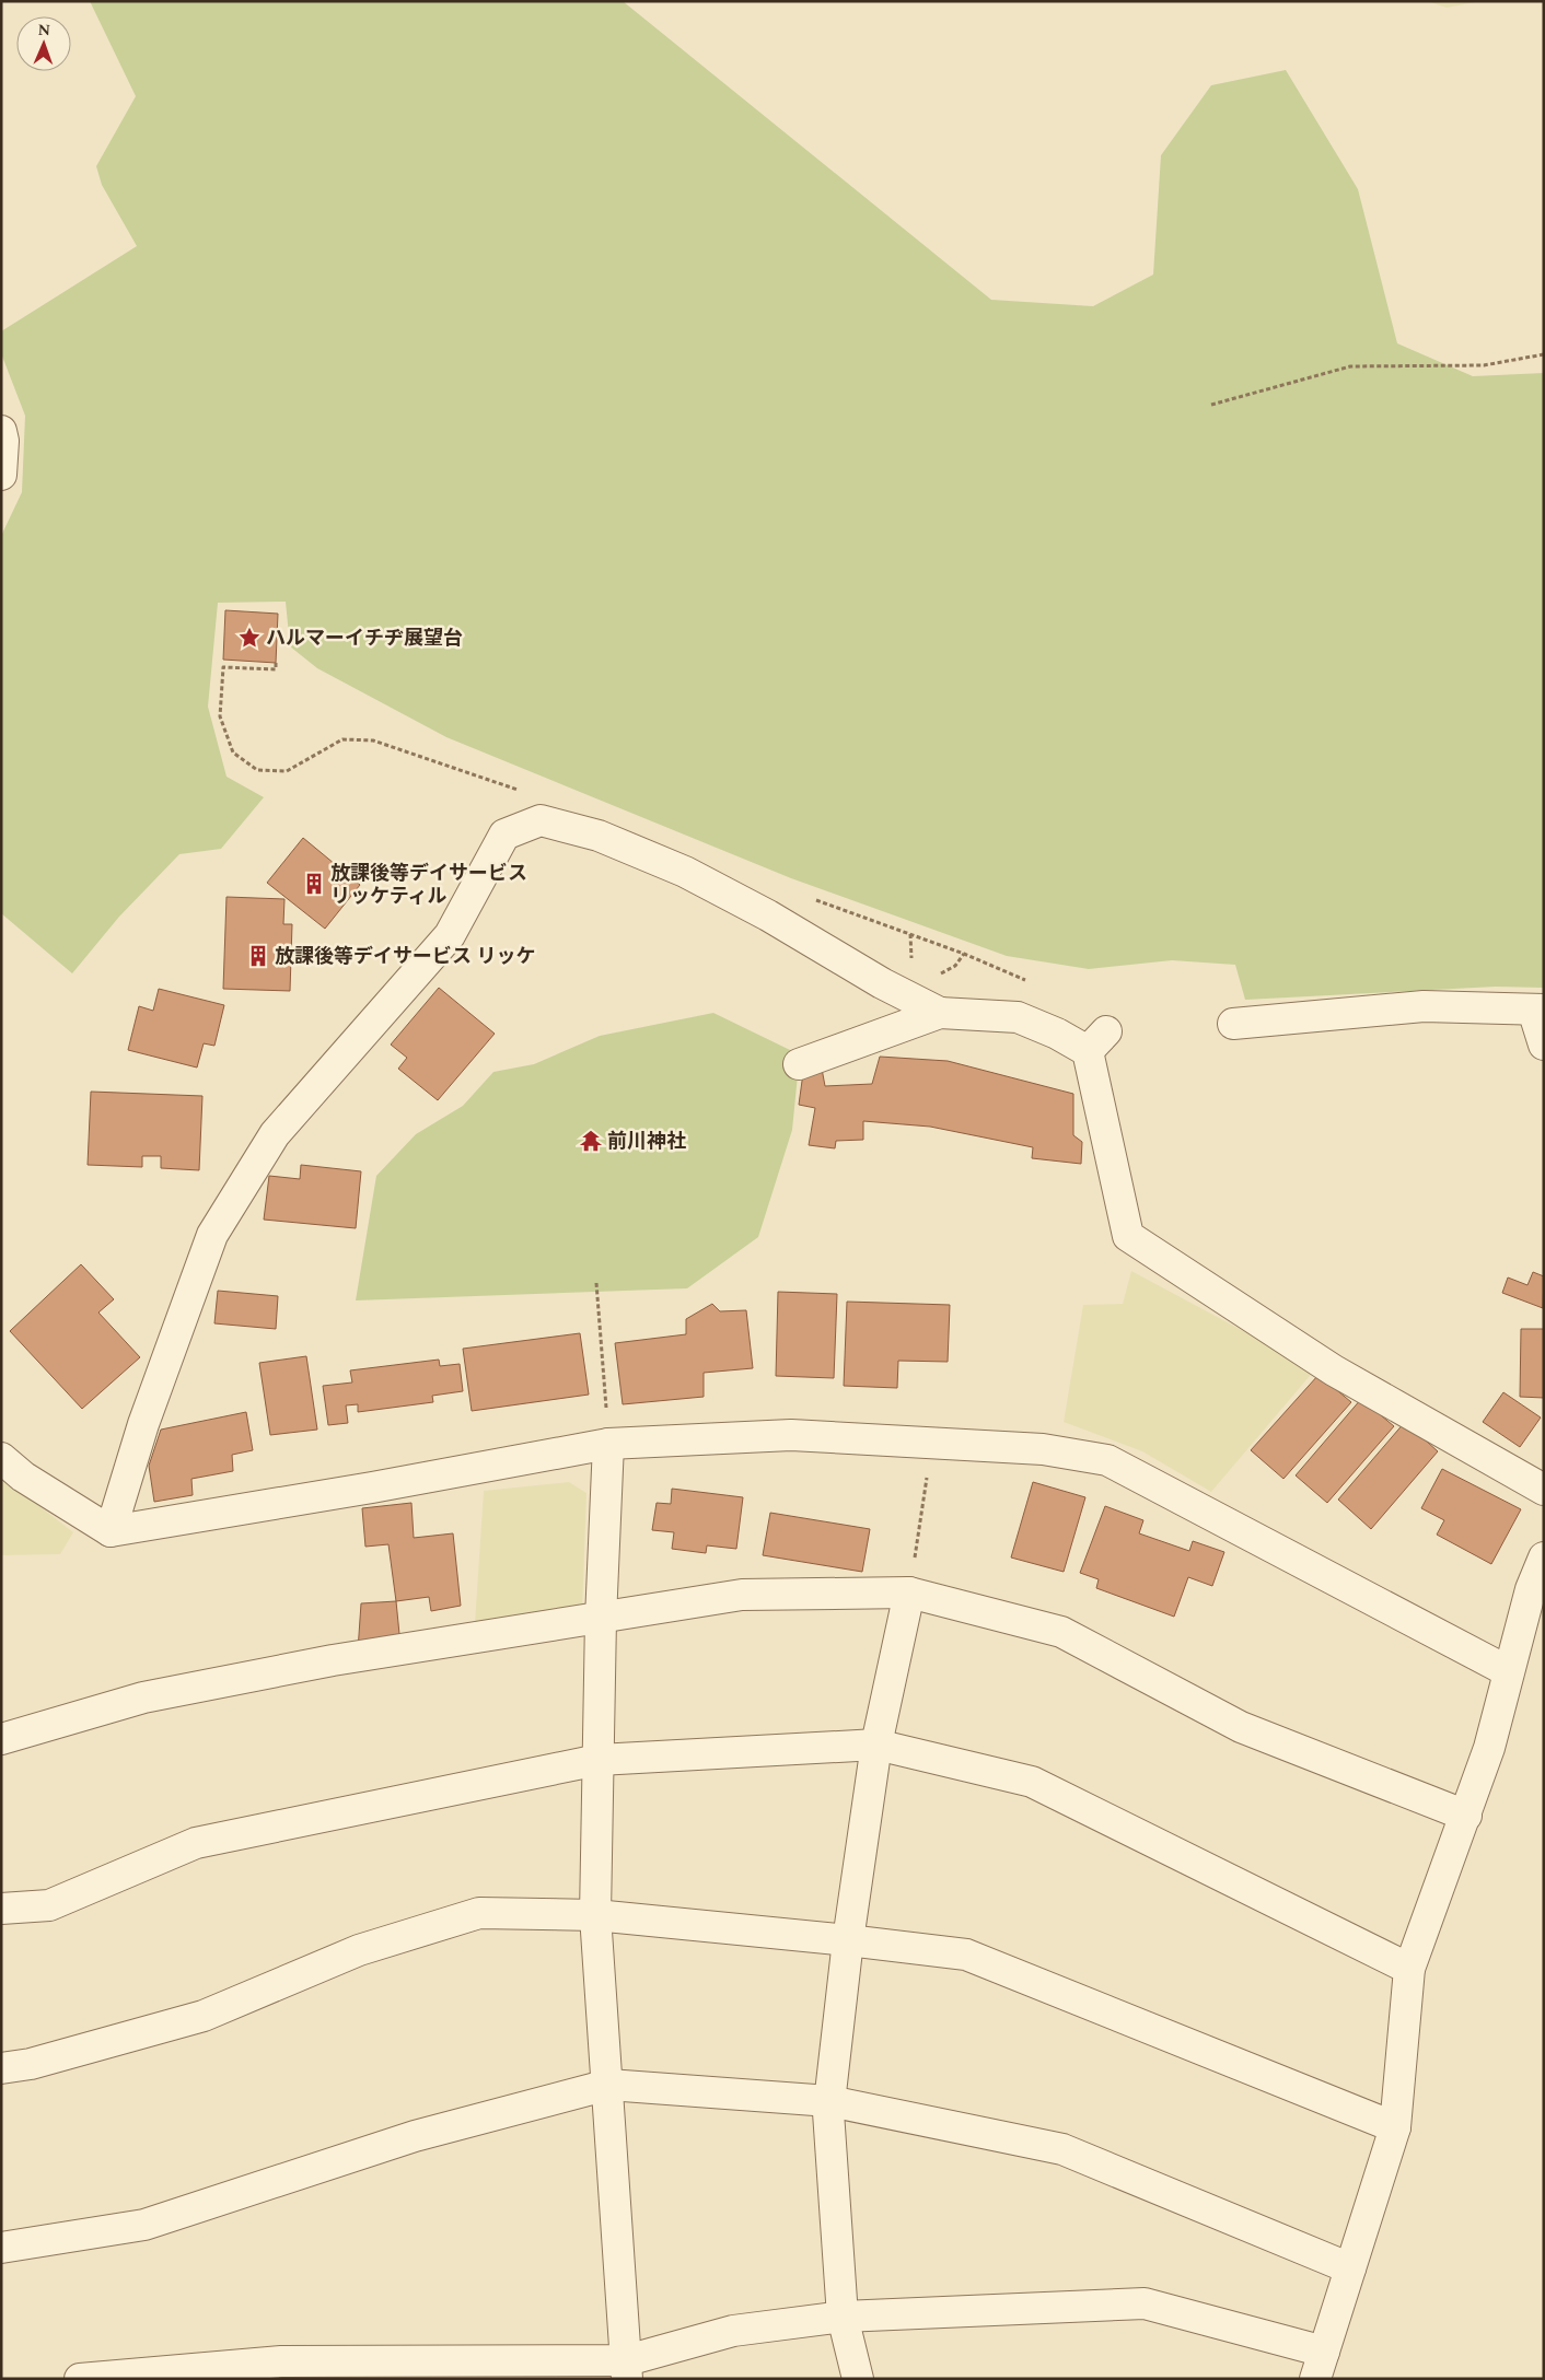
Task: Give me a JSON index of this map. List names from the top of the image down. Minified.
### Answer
{"places":{"place":["ハルマーイチヂ展望台"],"building":["放課後等デイサービス リッケティル","放課後等デイサービス リッケ"],"temple":["前川神社"]},"north":"top"}
